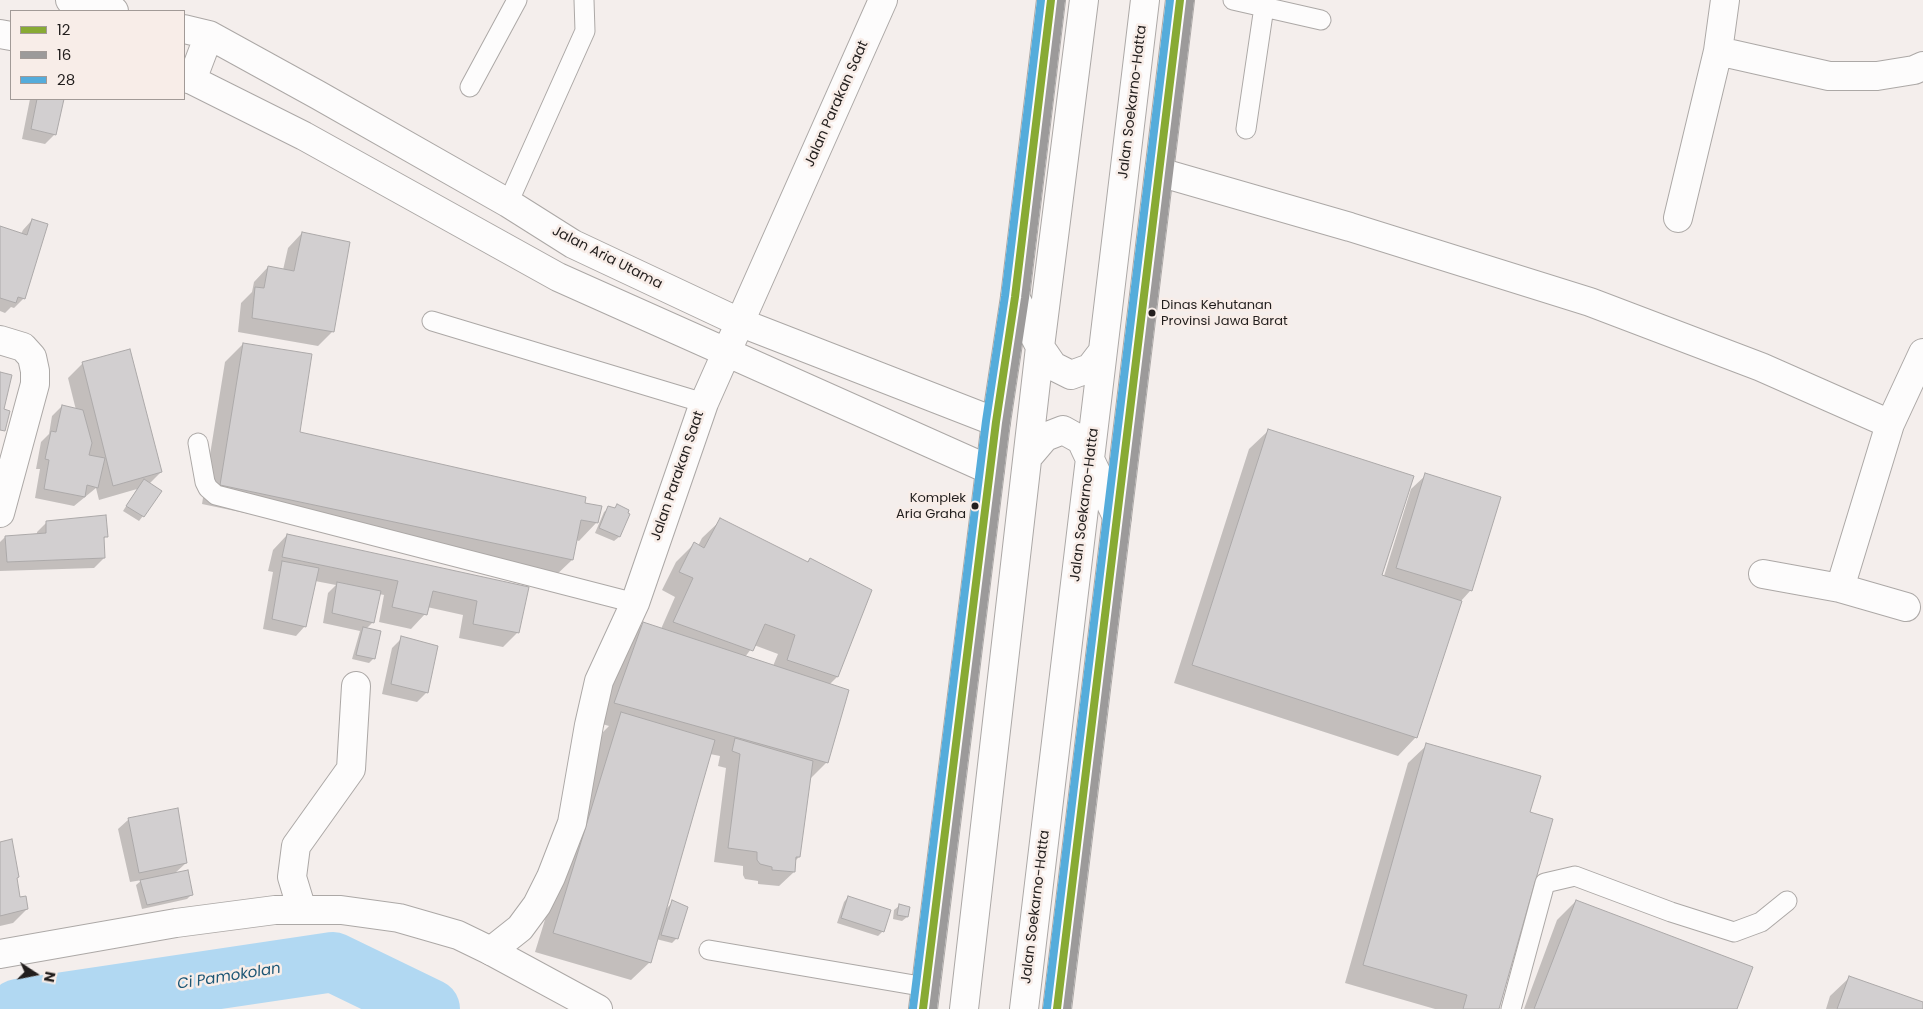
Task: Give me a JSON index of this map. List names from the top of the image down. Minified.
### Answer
{"streets":{"main road":["Jalan Soekarno-Hatta","Jalan Parakan Saat","Jalan Aria Utama"]},"crossings":[["Jalan Parakan Saat","Jalan Aria Utama"]],"water":["Ci Pamokolan"],"places":["Dinas Kehutanan Provinsi Jawa Barat","Komplek Aria Graha"],"lines":["transit line 12","transit line 28","transit line 16"],"legend":["12","16","28"],"north":"right"}
